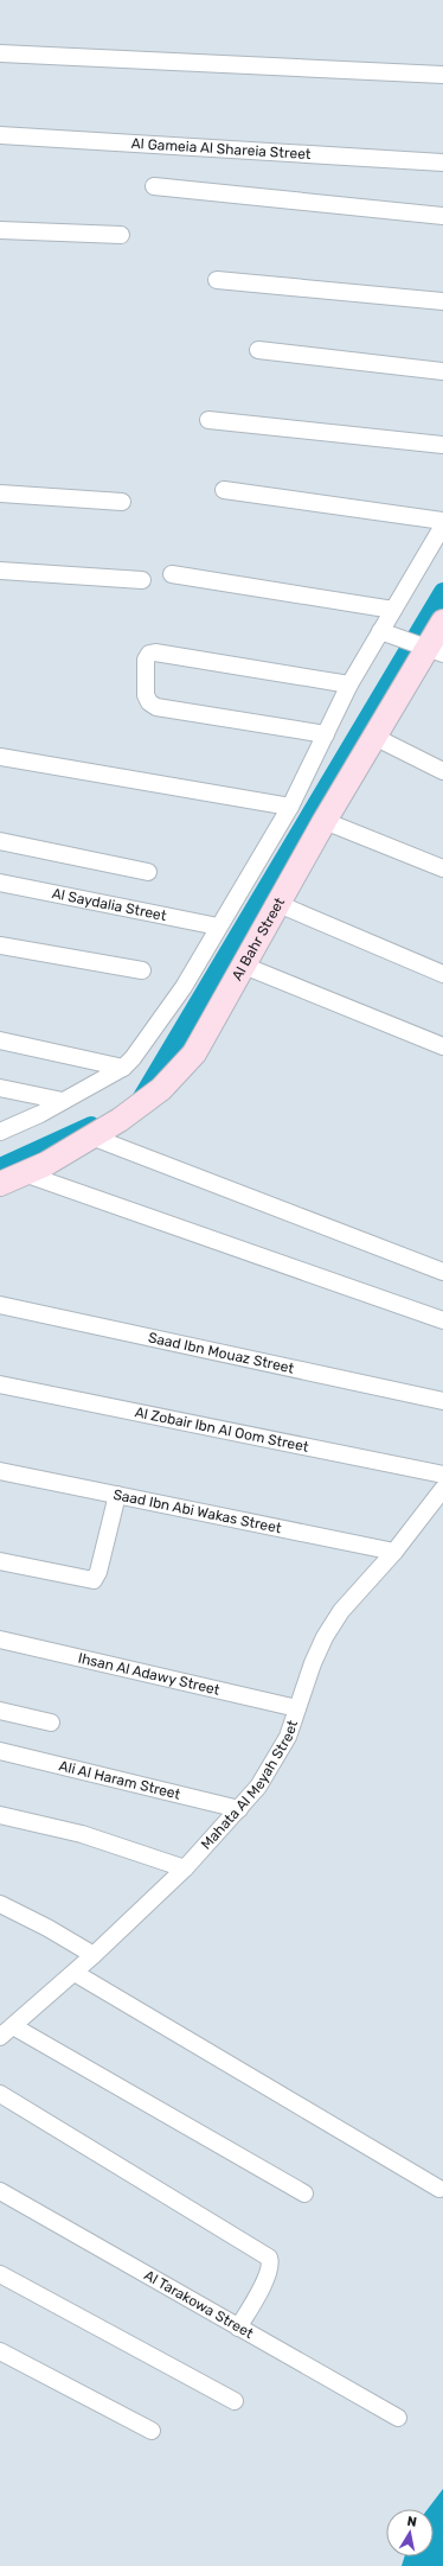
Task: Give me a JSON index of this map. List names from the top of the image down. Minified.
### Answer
{"streets":{"street":["Al Gameia Al Shareia Street","Al Saydalia Street","Al Bahr Street","Saad Ibn Mouaz Street","Al Zobair Ibn Al Oom Street","Saad Ibn Abi Wakas Street","Ihsan Al Adawy Street","Ali Al Haram Street","Mahata Al Meyah Street","Al Tarakowa Street"]},"crossings":[["Saad Ibn Abi Wakas Street","Mahata Al Meyah Street"],["Ihsan Al Adawy Street","Mahata Al Meyah Street"],["Ali Al Haram Street","Mahata Al Meyah Street"]],"north":"top"}
